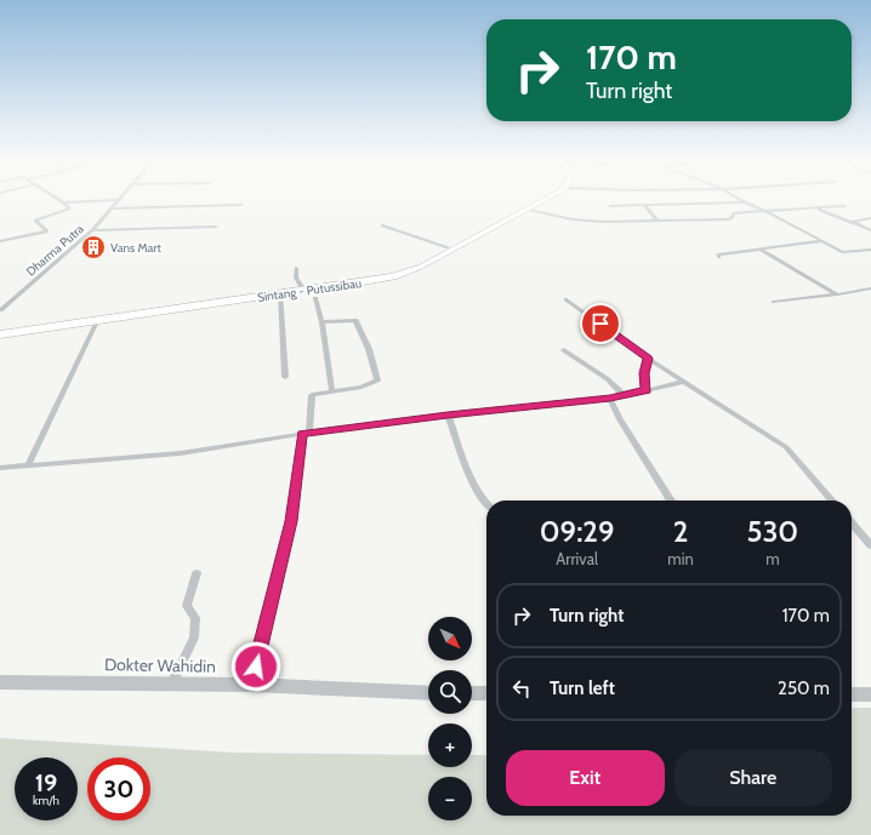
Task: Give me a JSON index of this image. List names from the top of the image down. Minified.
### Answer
{"streets":{"highway":["Sintang - Putussibau"],"street":["Dharma Putra","Dokter Wahidin"]},"places":{"building":["Vans Mart"]},"north":"bottom right","page":{"turn":["170 m","Turn right"],"eta":["09:29","Arrival","2","min","530","m"],"list":[{"name":"Turn right","value":"170 m"},{"name":"Turn left","value":"250 m"}],"map_buttons":["+","−"],"buttons":["Exit","Share"],"speed":"19 km/h","limit":"30"}}
